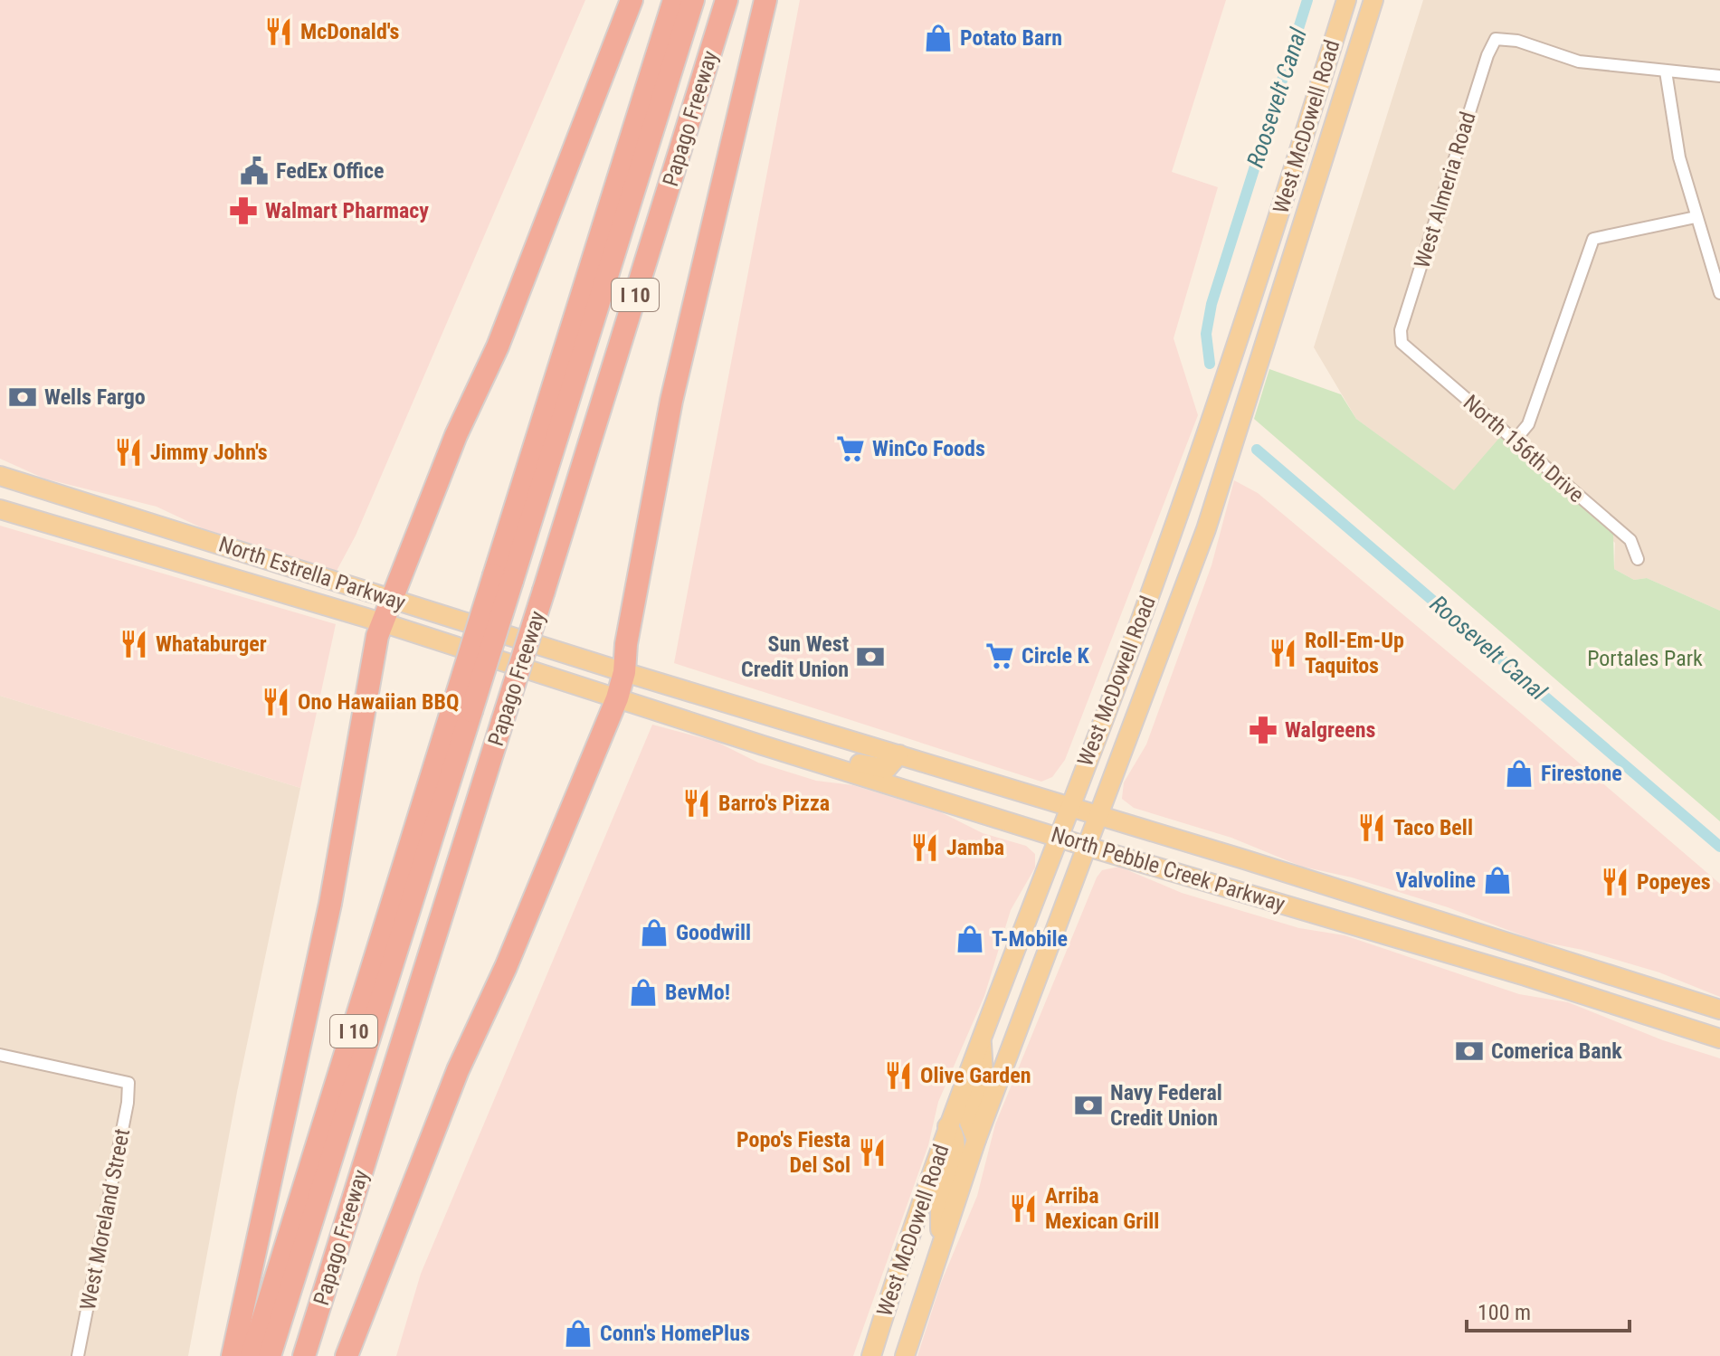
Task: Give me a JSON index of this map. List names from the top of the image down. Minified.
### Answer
{"streets":{"highway":["Papago Freeway","I 10"],"main road":["West McDowell Road","North Estrella Parkway","North Pebble Creek Parkway"],"street":["West Almeria Road","North 156th Drive","West Moreland Street"]},"crossings":[["West McDowell Road","North Pebble Creek Parkway"],["West Almeria Road","North 156th Drive"],["North Estrella Parkway","North Pebble Creek Parkway"]],"water":["Roosevelt Canal"],"parks":["Portales Park"],"places":{"restaurant":["McDonald's","Jimmy John's","Whataburger","Roll-Em-Up Taquitos","Ono Hawaiian BBQ","Barro's Pizza","Taco Bell","Jamba","Popeyes","Olive Garden","Popo's Fiesta Del Sol","Arriba Mexican Grill"],"shop":["Potato Barn","Firestone","Valvoline","Goodwill","T-Mobile","BevMo!","Conn's HomePlus"],"public building":["FedEx Office"],"pharmacy":["Walmart Pharmacy","Walgreens"],"bank":["Wells Fargo","Sun West Credit Union","Comerica Bank","Navy Federal Credit Union"],"supermarket":["WinCo Foods","Circle K"]},"scale_bar":"100 m"}
